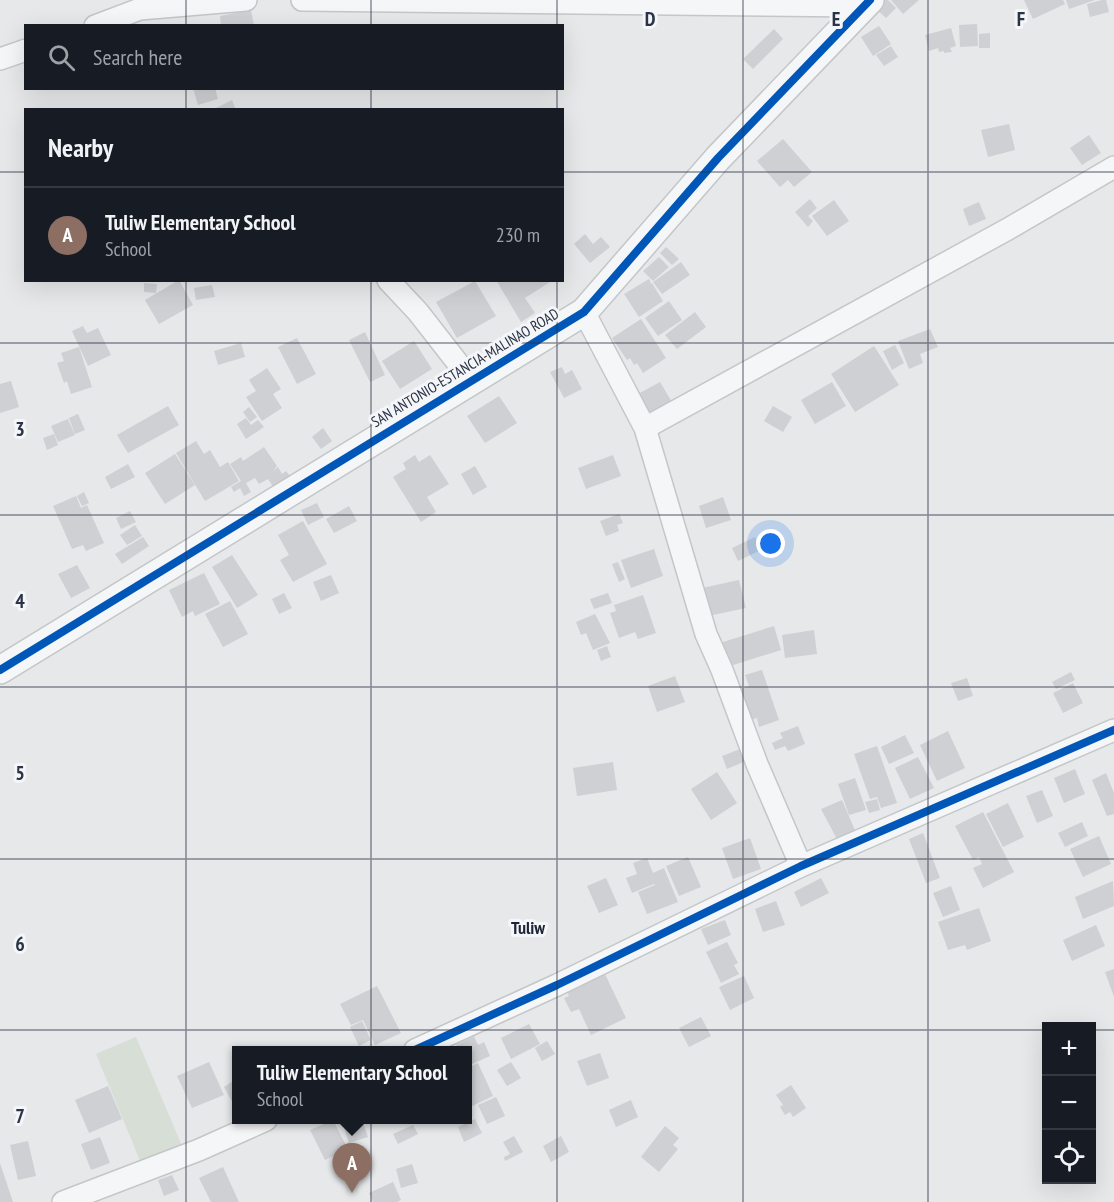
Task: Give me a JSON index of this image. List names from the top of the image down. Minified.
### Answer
{"streets":{"street":["SAN ANTONIO-ESTANCIA-MALINAO ROAD"]},"districts":["Tuliw"],"page":{"search":"Search here","heading":"Nearby","list":[{"mark":"A","name":"Tuliw Elementary School","note":"School","value":"230 m"}],"map_buttons":["+","−"],"popup":["Tuliw Elementary School","School"],"pins":"A"},"grid":{"columns":["D","E","F"],"rows":["3","4","5","6","7"]}}
